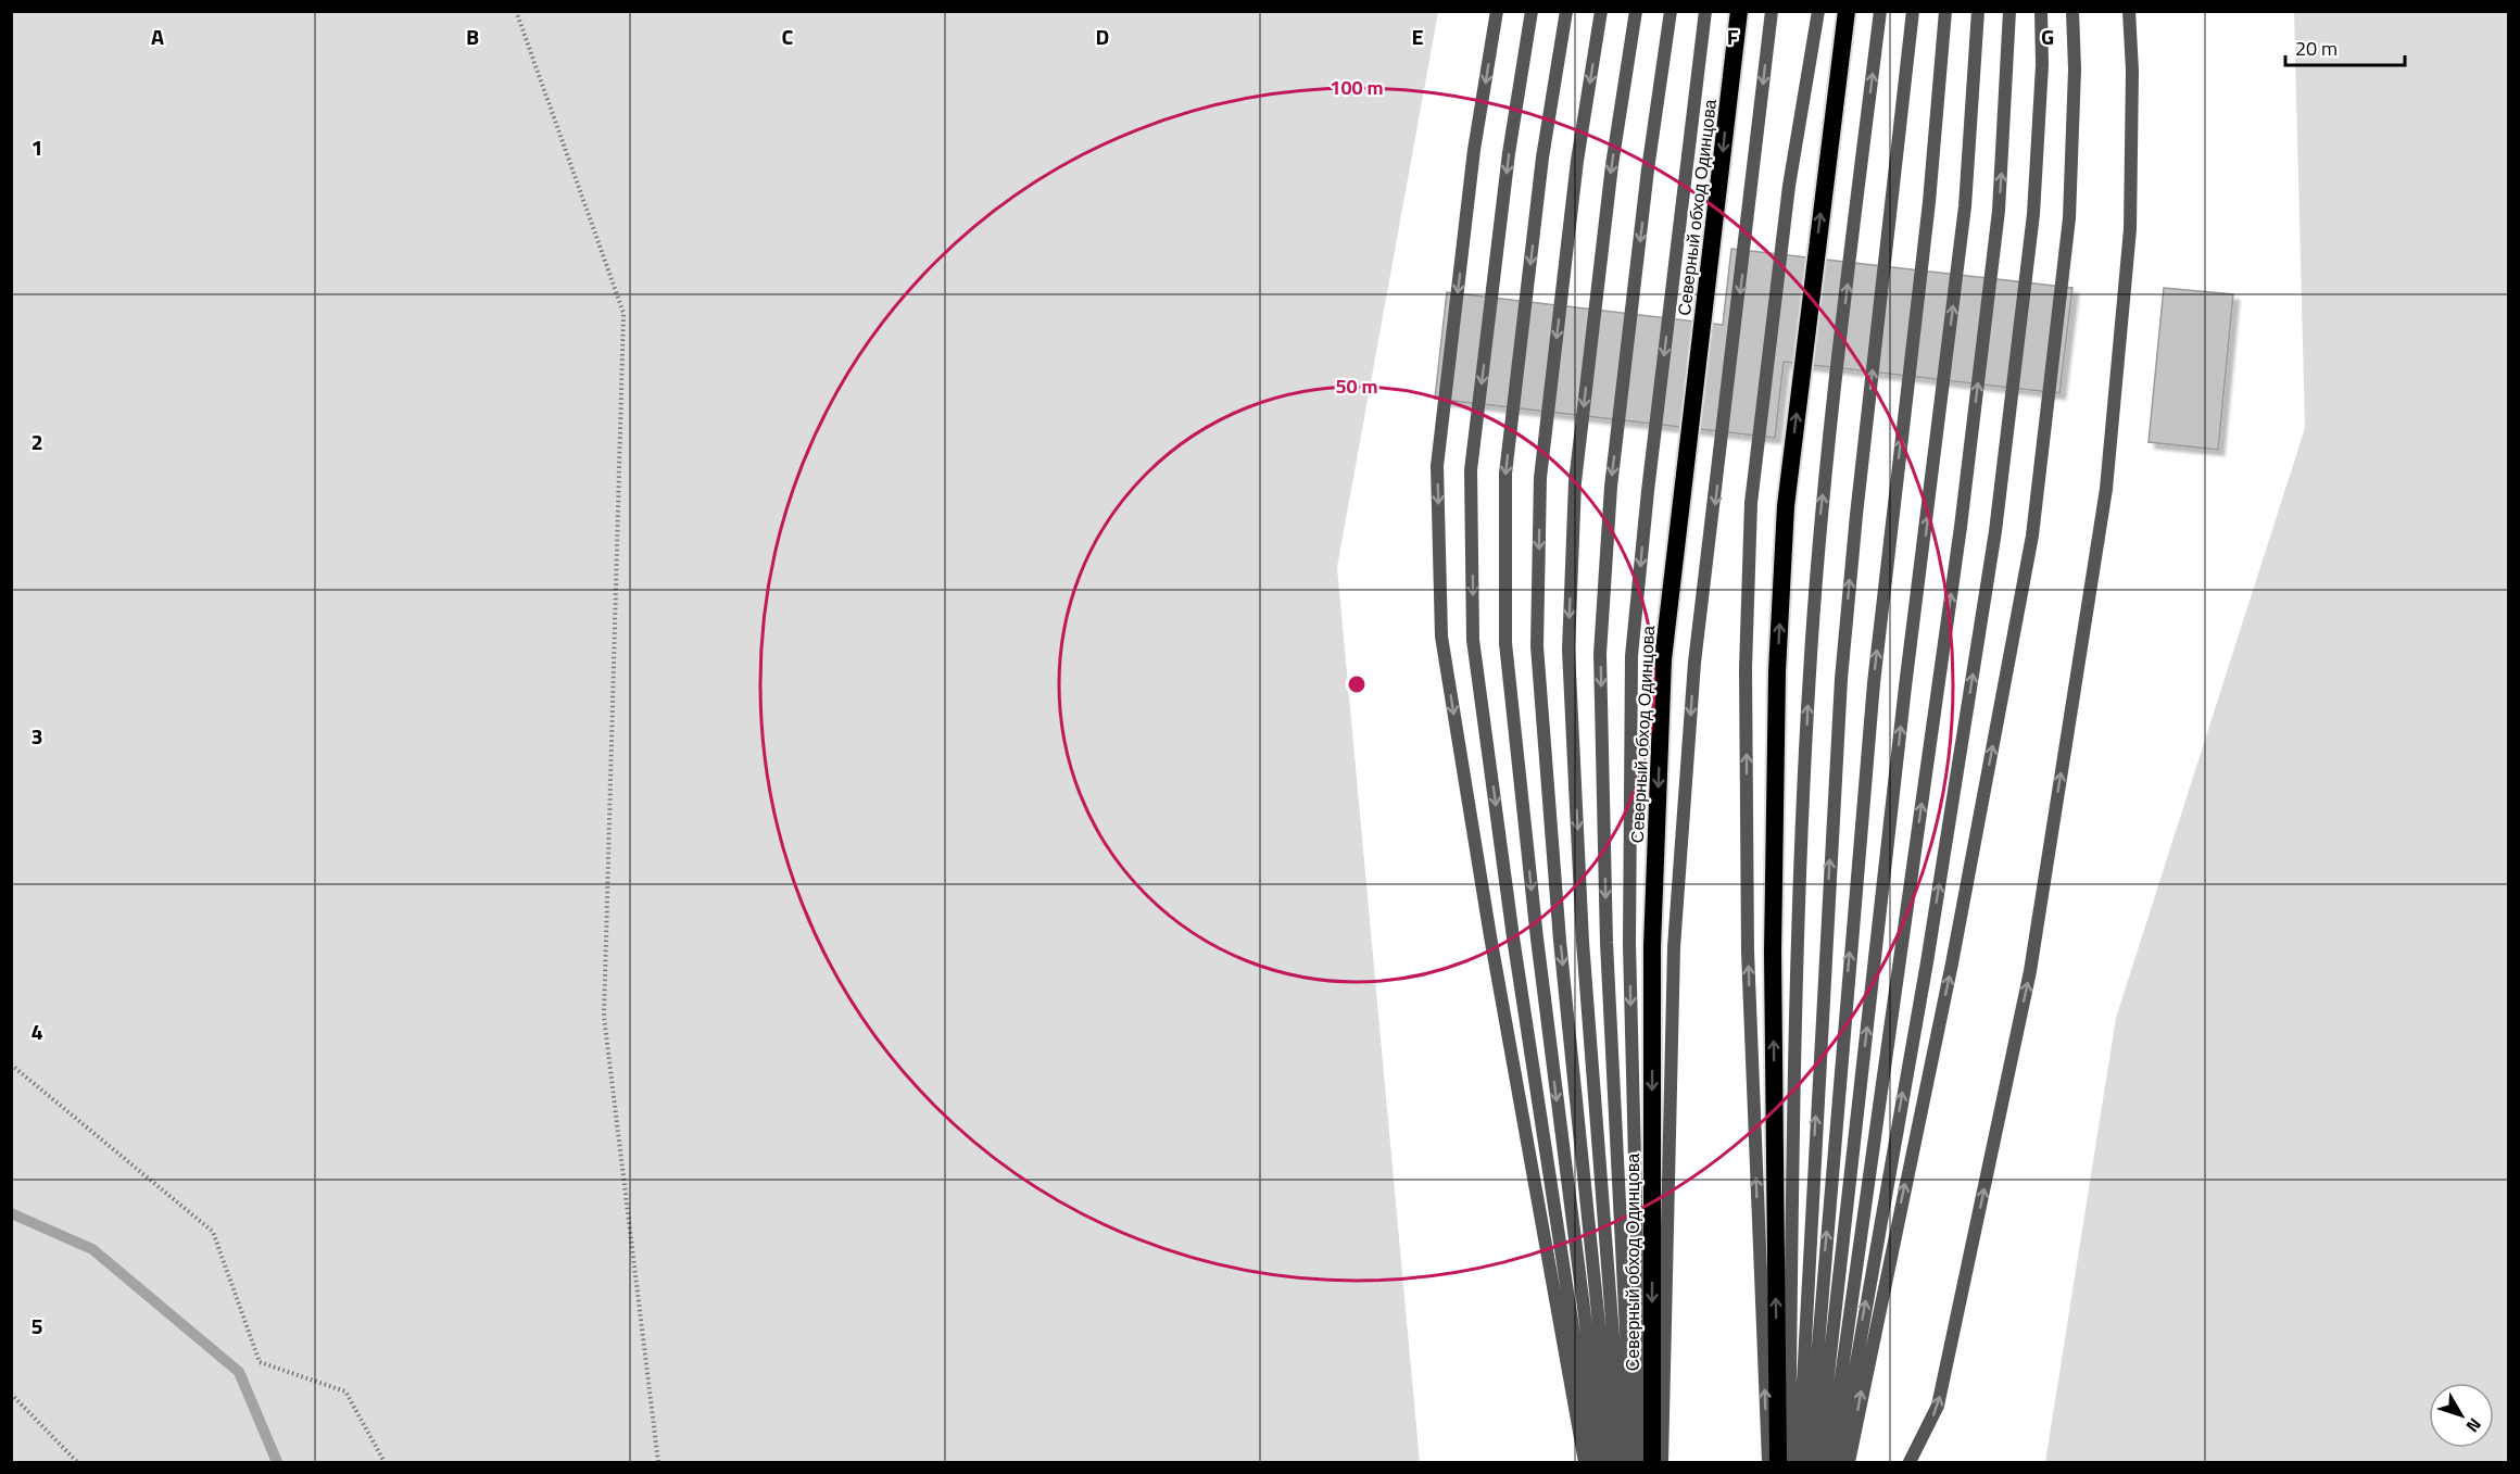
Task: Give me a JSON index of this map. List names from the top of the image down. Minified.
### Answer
{"streets":{"highway":["Северный обход Одинцова"]},"scale_bar":"20 m","north":"bottom right","grid":{"columns":["A","B","C","D","E","F","G"],"rows":["1","2","3","4","5"]},"rings":["100 m","50 m"]}
